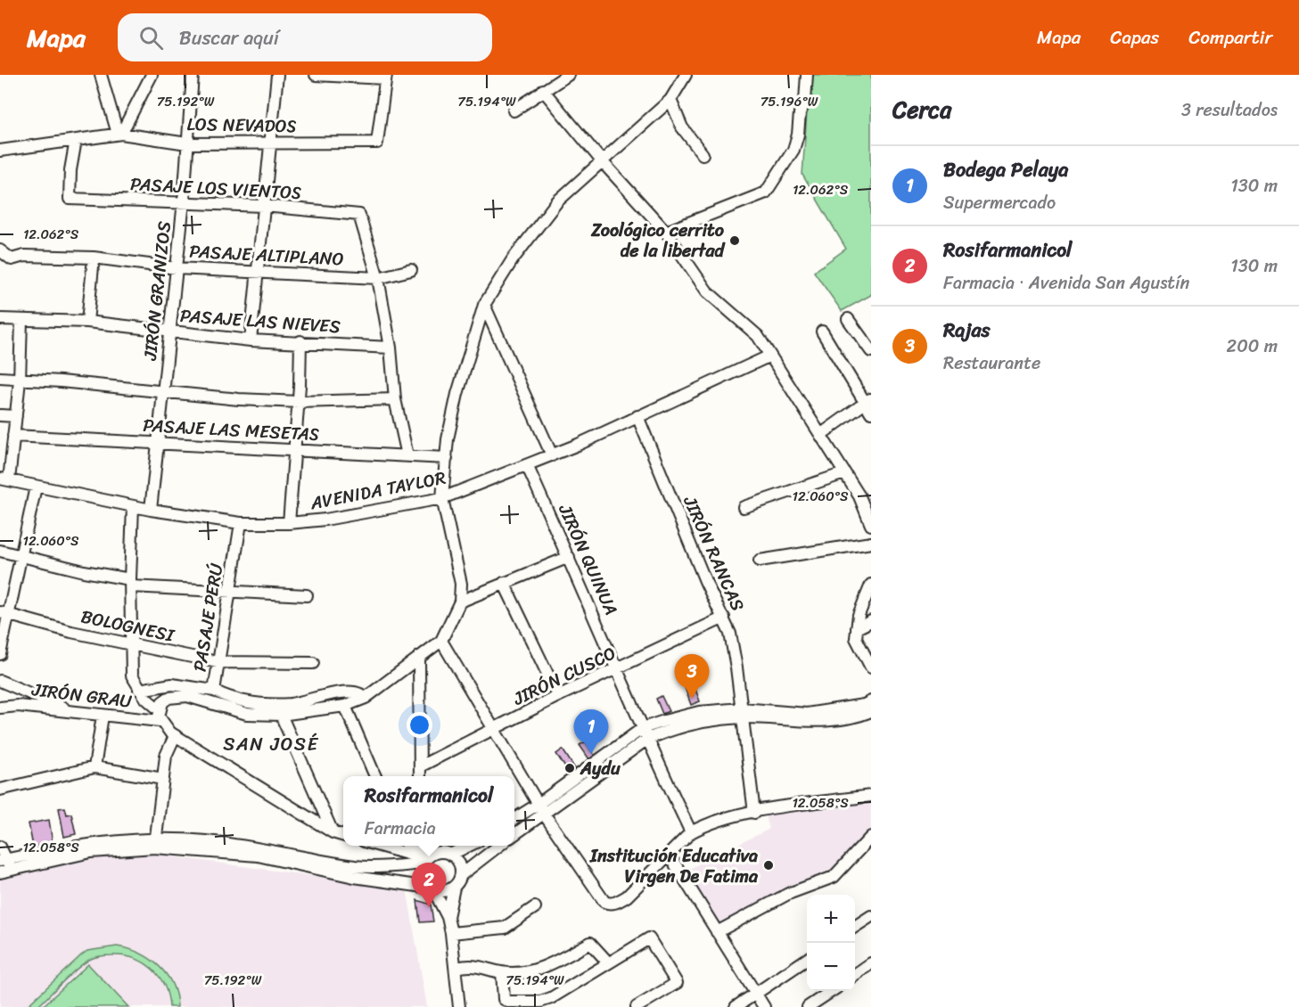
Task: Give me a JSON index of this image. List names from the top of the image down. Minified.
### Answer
{"streets":{"street":["LOS NEVADOS","PASAJE LOS VIENTOS","PASAJE ALTIPLANO","JIRÓN GRANIZOS","PASAJE LAS NIEVES","PASAJE LAS MESETAS","AVENIDA TAYLOR","JIRÓN RANCAS","JIRÓN QUINUA","PASAJE PERÚ","BOLOGNESI","JIRÓN CUSCO","JIRÓN GRAU"]},"crossings":[["LOS NEVADOS","PASAJE LOS VIENTOS"],["LOS NEVADOS","JIRÓN GRANIZOS"],["PASAJE LOS VIENTOS","PASAJE ALTIPLANO"],["PASAJE LOS VIENTOS","JIRÓN GRANIZOS"],["PASAJE ALTIPLANO","JIRÓN GRANIZOS"],["JIRÓN GRANIZOS","PASAJE LAS NIEVES"],["JIRÓN GRANIZOS","PASAJE LAS MESETAS"],["JIRÓN GRANIZOS","AVENIDA TAYLOR"],["AVENIDA TAYLOR","JIRÓN RANCAS"],["AVENIDA TAYLOR","JIRÓN QUINUA"],["AVENIDA TAYLOR","PASAJE PERÚ"],["JIRÓN RANCAS","JIRÓN CUSCO"],["JIRÓN QUINUA","JIRÓN CUSCO"],["PASAJE PERÚ","BOLOGNESI"]],"districts":["SAN JOSÉ"],"places":["Zoológico cerrito de la libertad","Aydu","Institución Educativa Virgen De Fatima"],"page":{"header":"Mapa","search":"Buscar aquí","nav":["Mapa","Capas","Compartir"],"heading":["Cerca","3 resultados"],"list":[{"mark":"1","name":"Bodega Pelaya","note":"Supermercado","value":"130 m"},{"mark":"2","name":"Rosifarmanicol","note":"Farmacia · Avenida San Agustín","value":"130 m"},{"mark":"3","name":"Rajas","note":"Restaurante","value":"200 m"}],"pins":["3","1","2"],"popup":["Rosifarmanicol","Farmacia"],"map_buttons":["+","−"]},"coordinates":["75.192°W","75.194°W","75.196°W","12.062°S","12.060°S","12.058°S"]}
